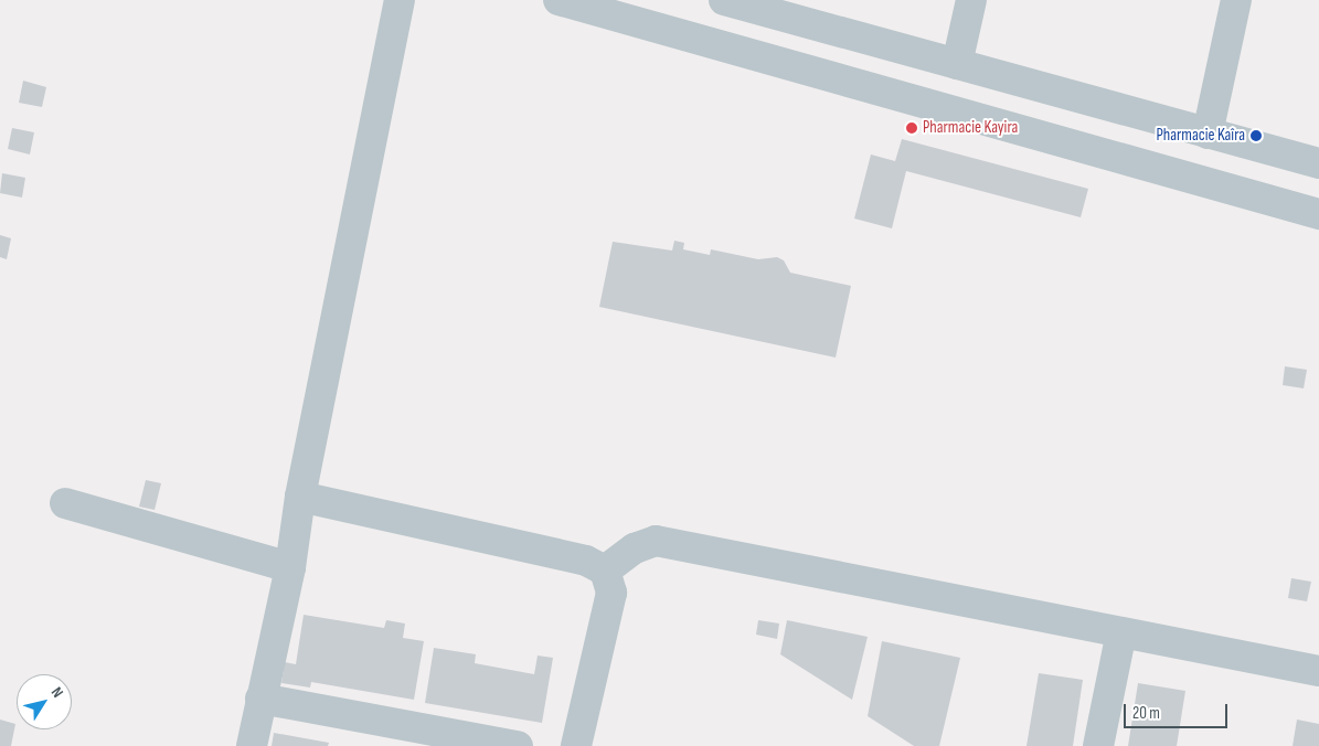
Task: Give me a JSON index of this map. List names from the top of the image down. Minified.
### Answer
{"places":["Pharmacie Kayira","Pharmacie Kaîra"],"scale_bar":"20 m","north":"top right"}
